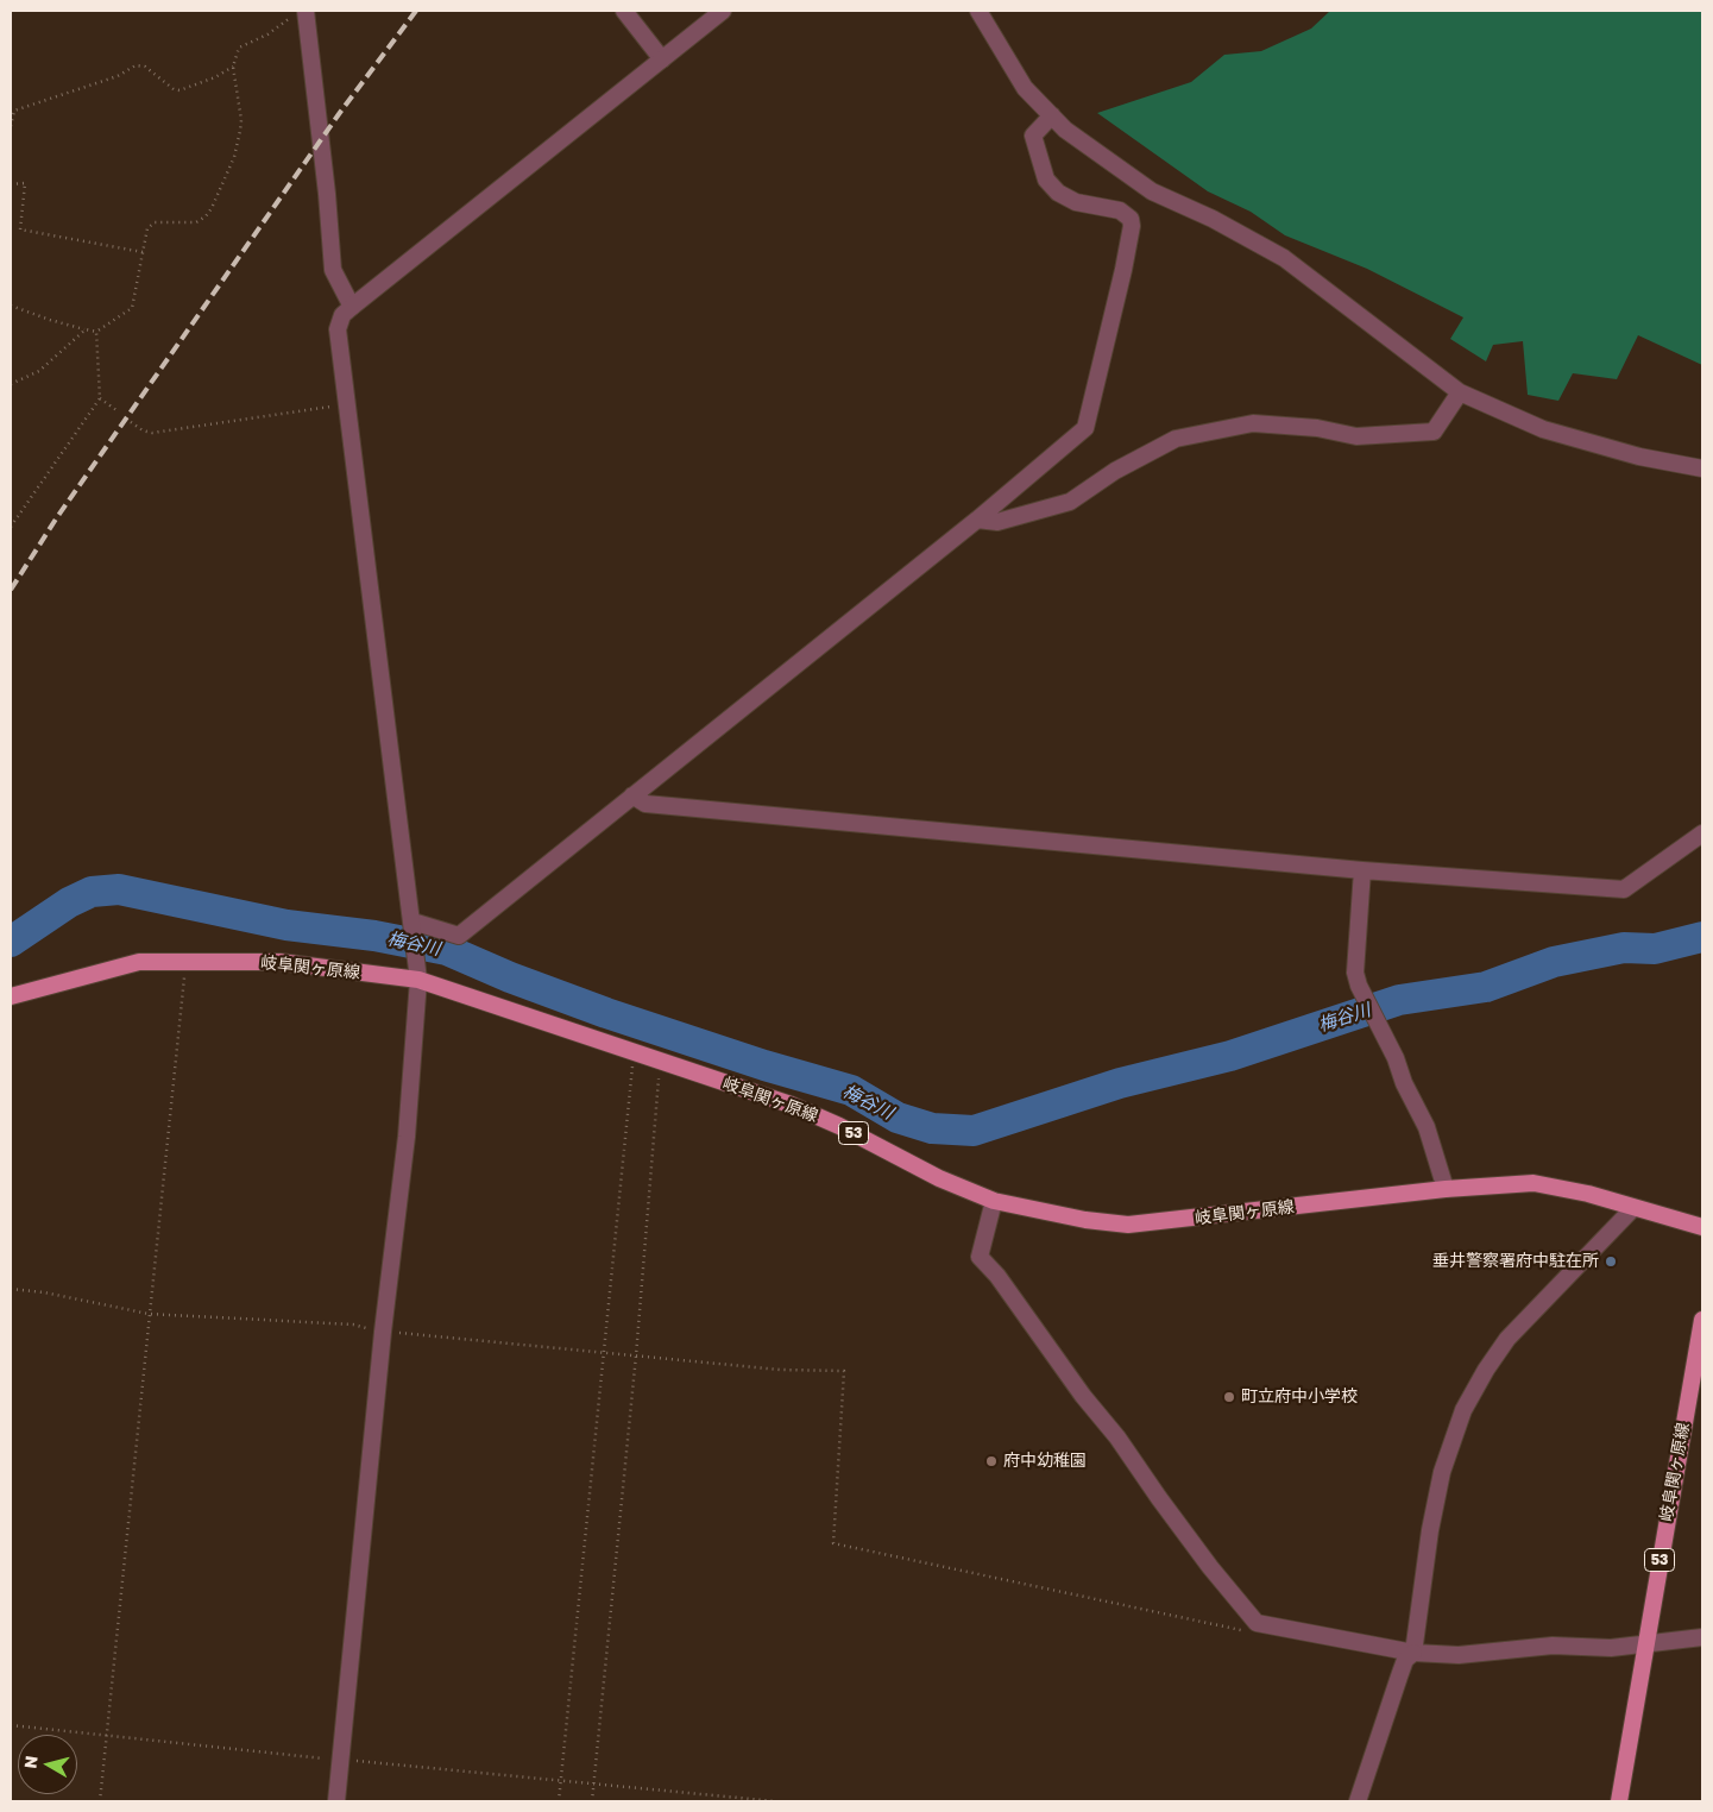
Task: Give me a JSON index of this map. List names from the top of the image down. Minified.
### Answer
{"streets":{"main road":["岐阜関ヶ原線","53"]},"water":["梅谷川"],"places":["垂井警察署府中駐在所","町立府中小学校","府中幼稚園"],"north":"left"}
